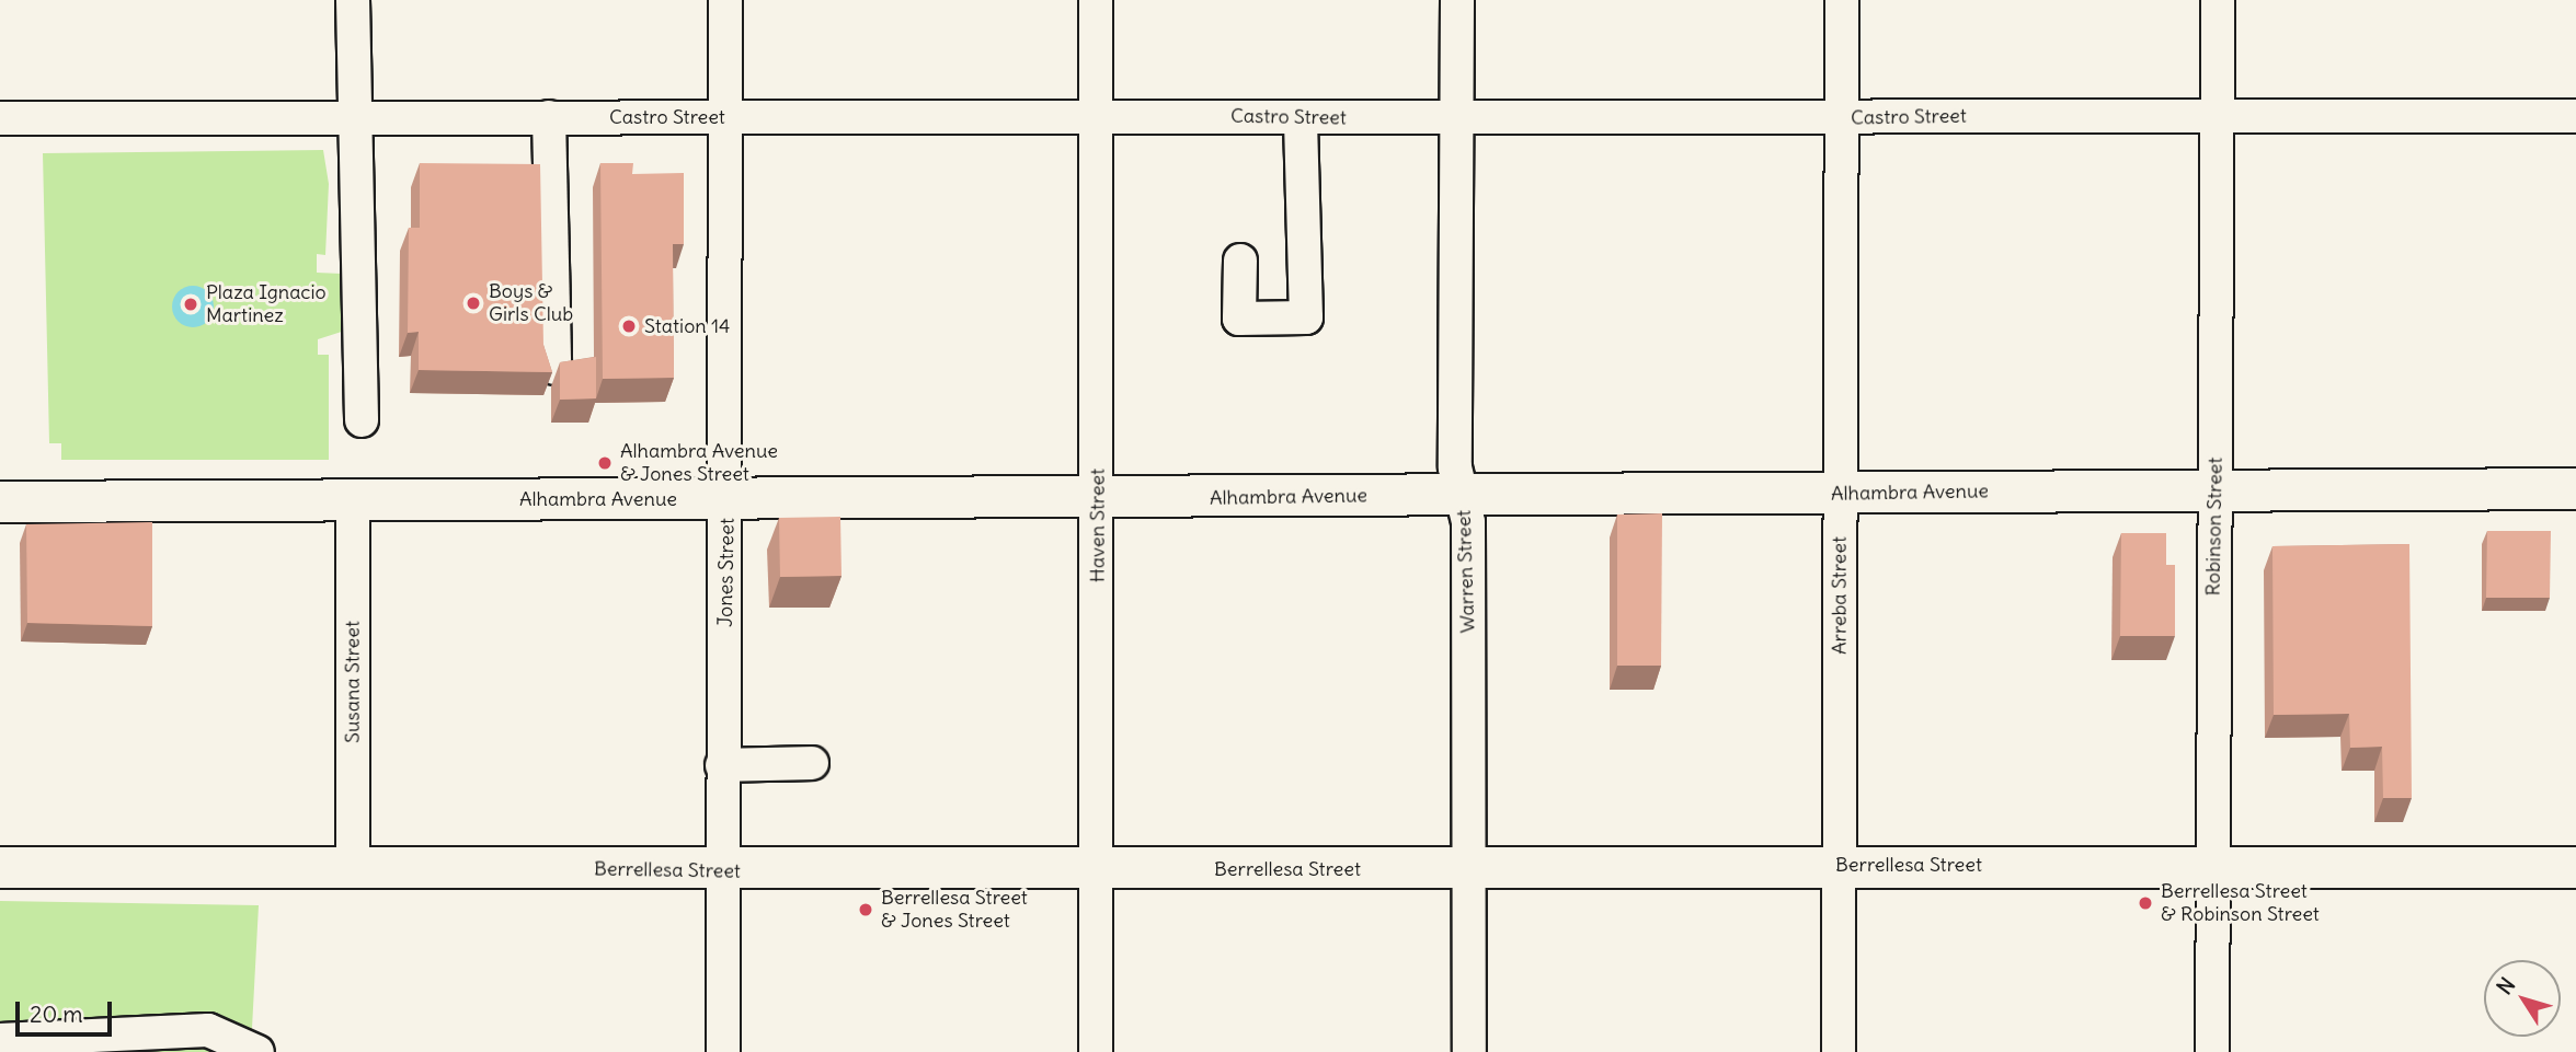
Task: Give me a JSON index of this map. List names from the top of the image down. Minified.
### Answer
{"streets":{"main road":["Alhambra Avenue","Berrellesa Street"],"street":["Castro Street","Haven Street","Robinson Street","Warren Street","Jones Street","Arreba Street","Susana Street"]},"crossings":[["Castro Street","Haven Street"],["Castro Street","Robinson Street"],["Castro Street","Warren Street"],["Castro Street","Jones Street"],["Castro Street","Arreba Street"],["Alhambra Avenue","Haven Street"],["Alhambra Avenue","Robinson Street"],["Alhambra Avenue","Warren Street"],["Alhambra Avenue","Jones Street"],["Alhambra Avenue","Arreba Street"],["Alhambra Avenue","Susana Street"],["Haven Street","Berrellesa Street"],["Robinson Street","Berrellesa Street"],["Warren Street","Berrellesa Street"],["Jones Street","Berrellesa Street"],["Arreba Street","Berrellesa Street"],["Susana Street","Berrellesa Street"]],"places":["Boys & Girls Club","Plaza Ignacio Martinez","Station 14","Alhambra Avenue & Jones Street","Berrellesa Street & Robinson Street","Berrellesa Street & Jones Street"],"scale_bar":"20 m","north":"top left"}
